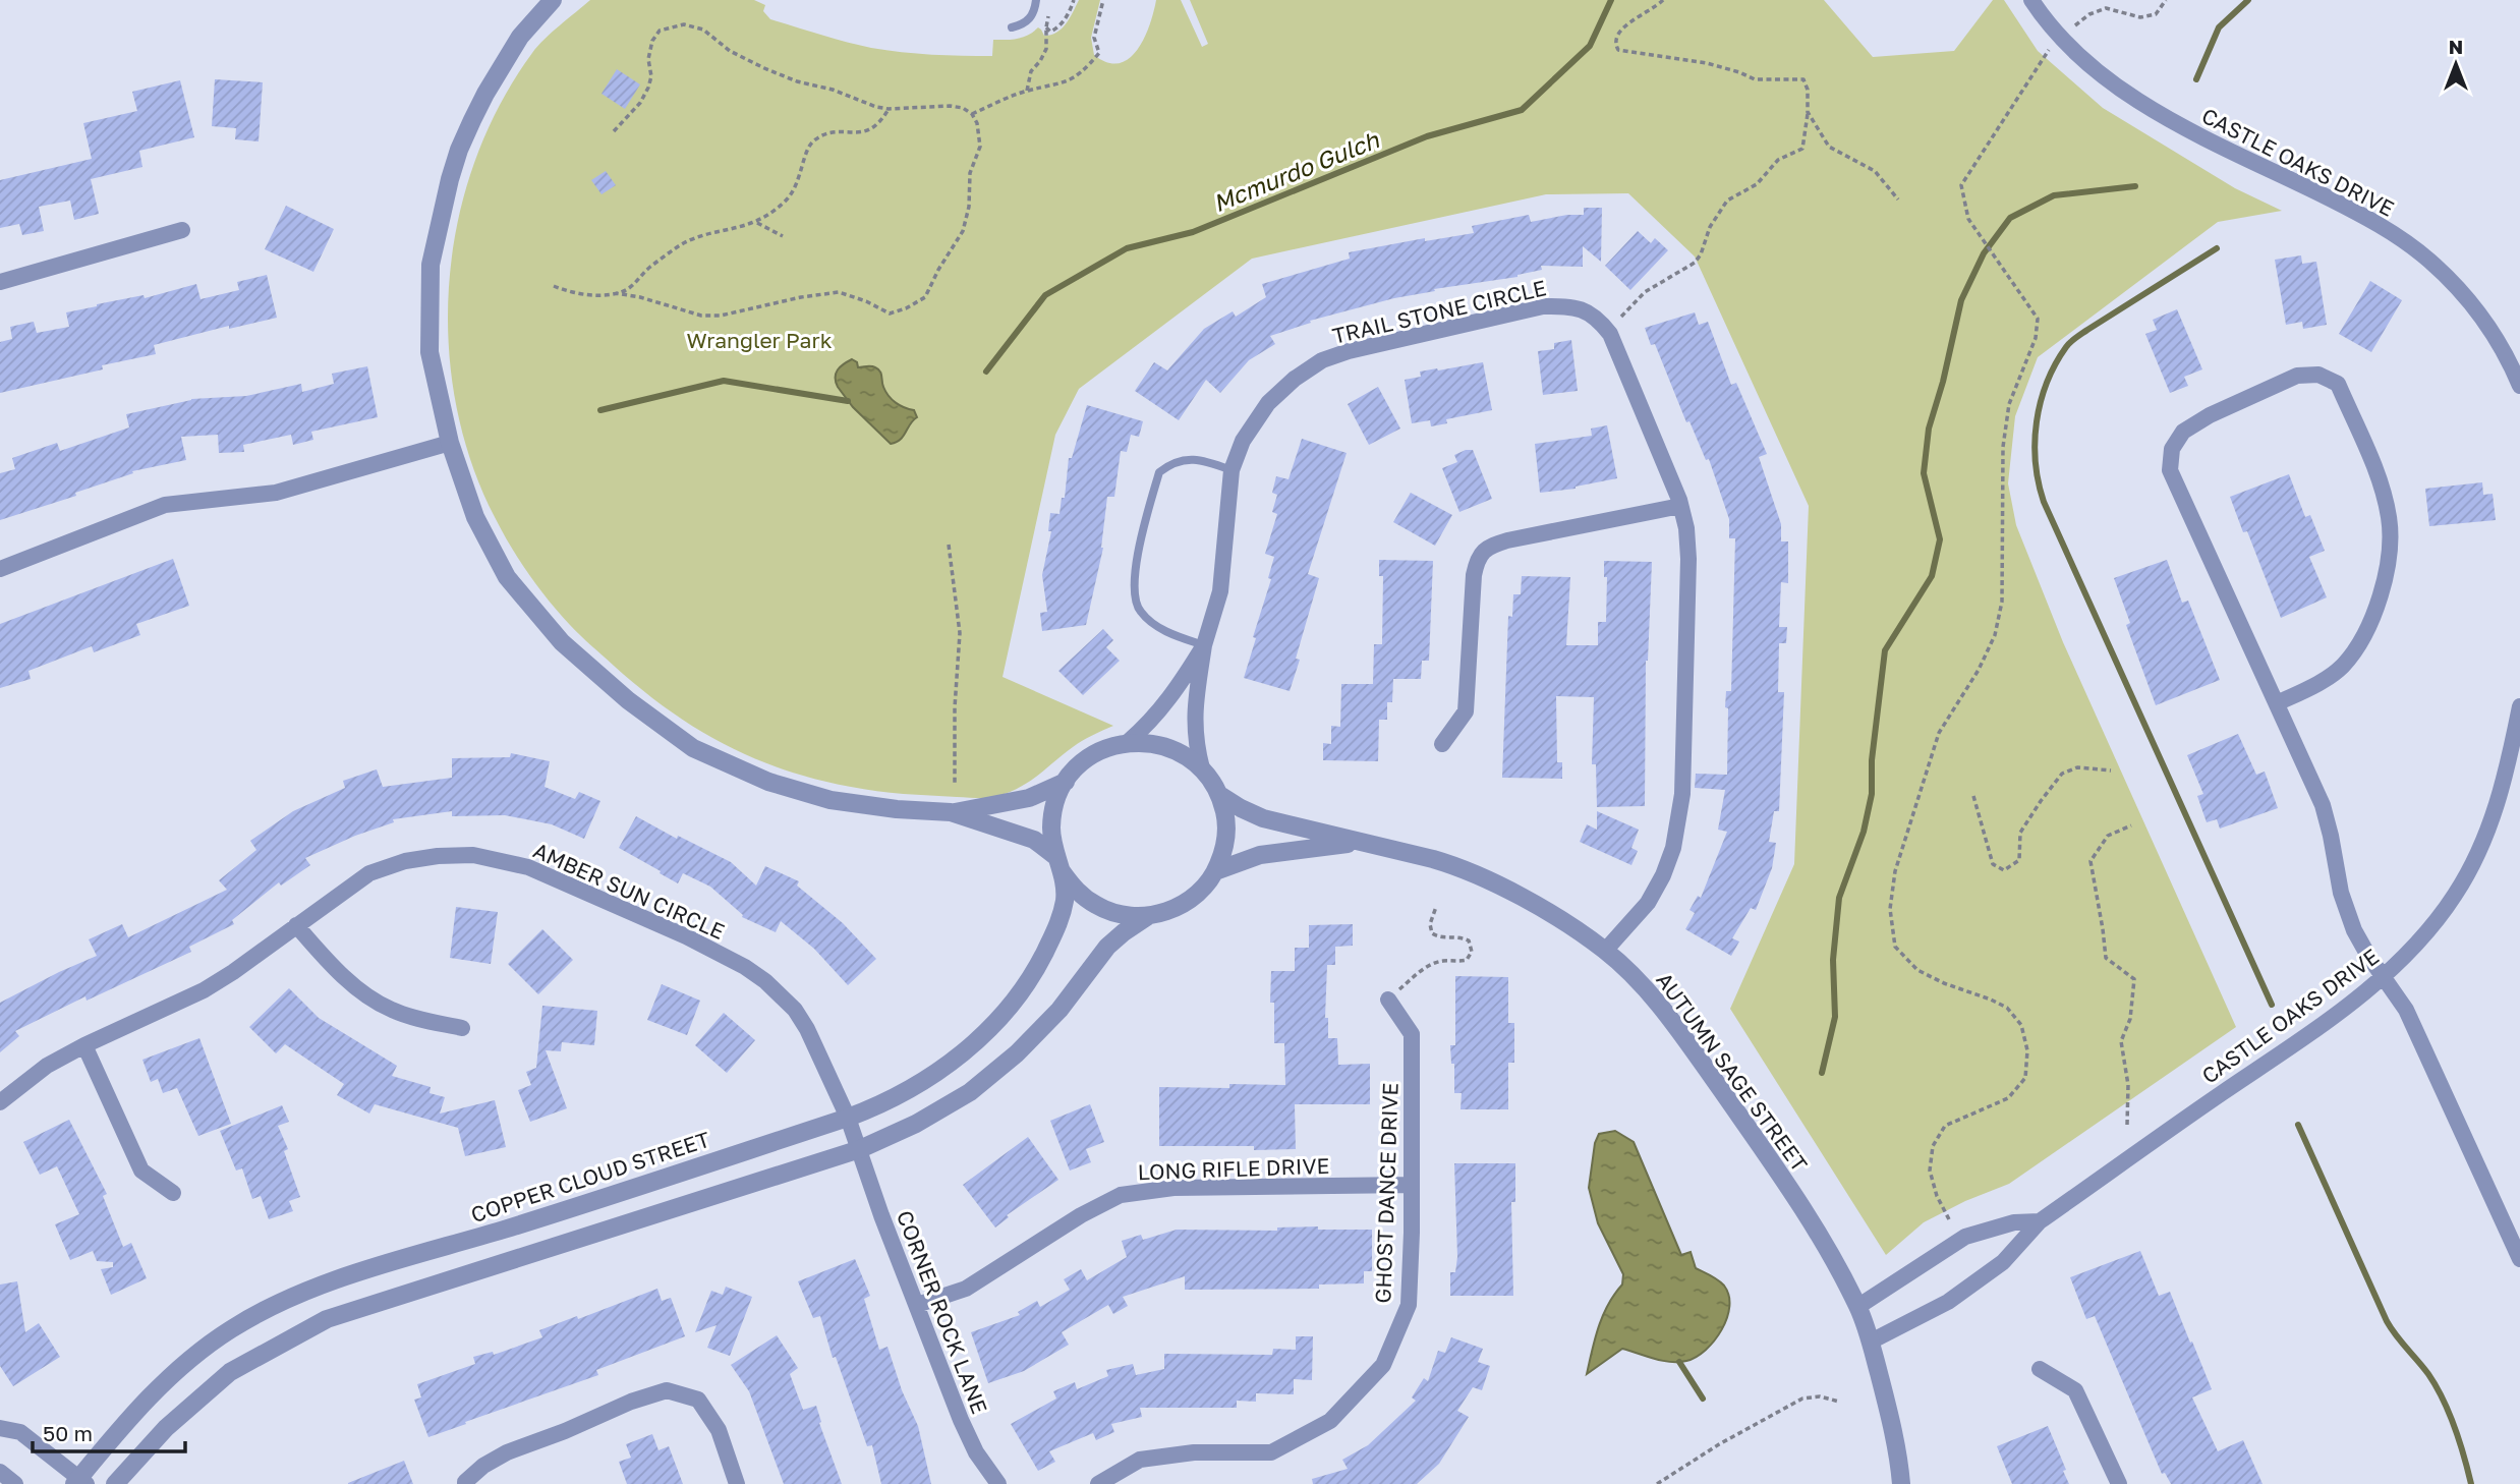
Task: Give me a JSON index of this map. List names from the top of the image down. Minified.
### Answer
{"streets":{"street":["CASTLE OAKS DRIVE","TRAIL STONE CIRCLE","AMBER SUN CIRCLE","AUTUMN SAGE STREET","LONG RIFLE DRIVE","COPPER CLOUD STREET","GHOST DANCE DRIVE","CORNER ROCK LANE"]},"crossings":[["CASTLE OAKS DRIVE","AUTUMN SAGE STREET"],["TRAIL STONE CIRCLE","AUTUMN SAGE STREET"],["TRAIL STONE CIRCLE","COPPER CLOUD STREET"],["AMBER SUN CIRCLE","COPPER CLOUD STREET"],["AMBER SUN CIRCLE","CORNER ROCK LANE"],["AUTUMN SAGE STREET","COPPER CLOUD STREET"],["LONG RIFLE DRIVE","GHOST DANCE DRIVE"],["LONG RIFLE DRIVE","CORNER ROCK LANE"]],"water":["Mcmurdo Gulch"],"parks":["Wrangler Park"],"scale_bar":"50 m","north":"top"}
